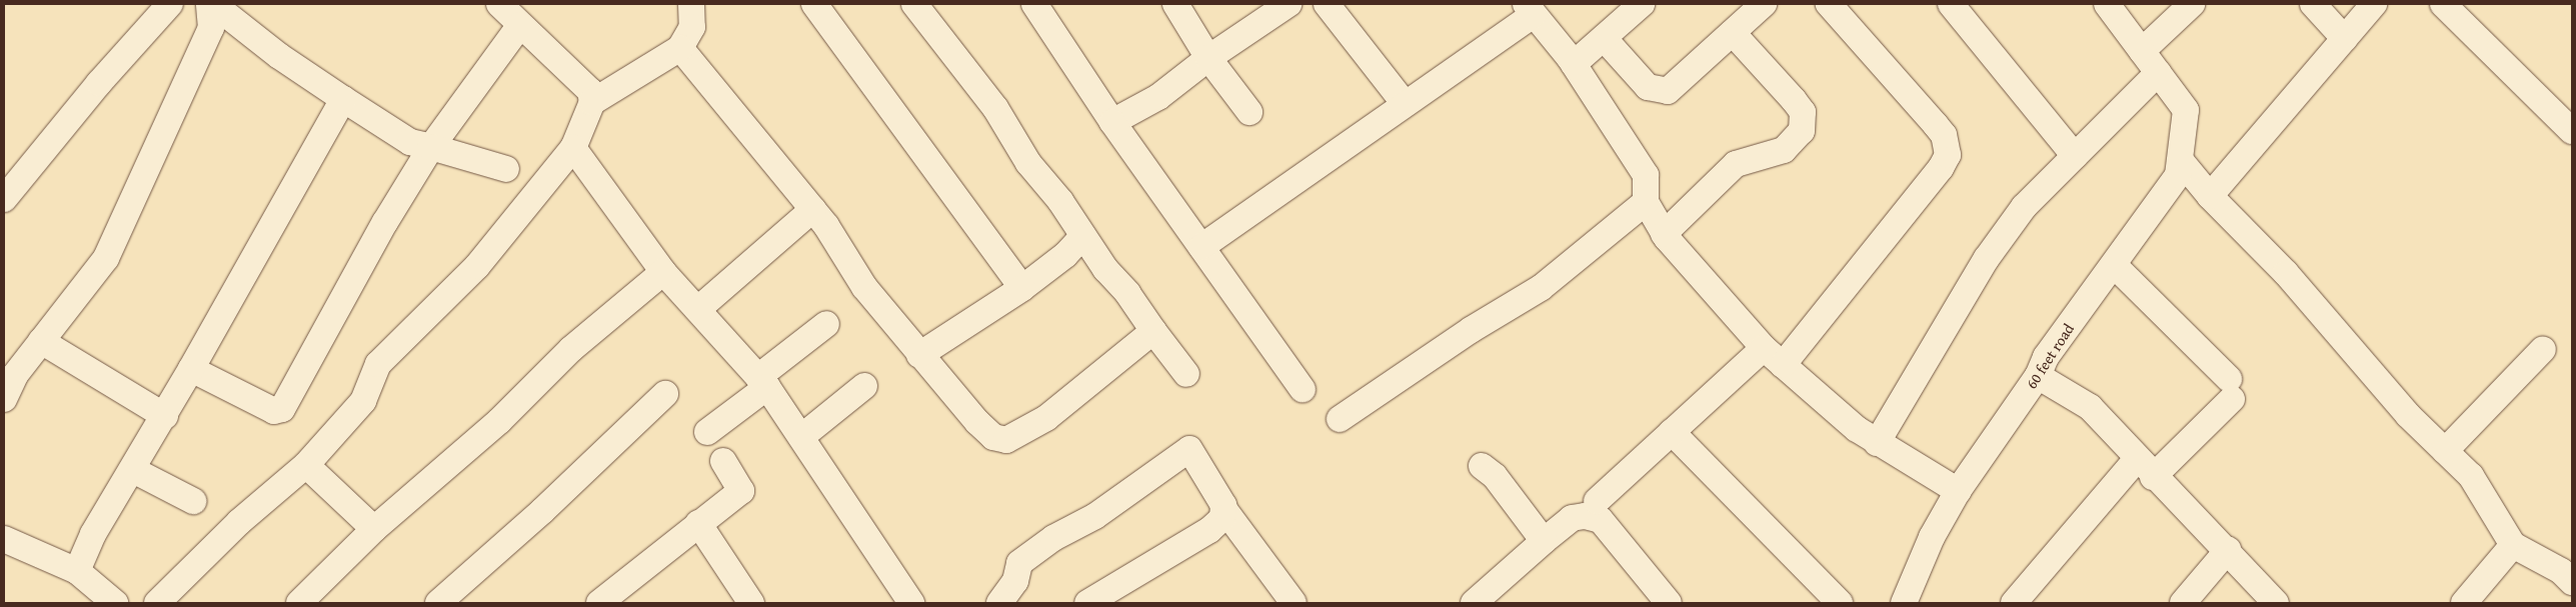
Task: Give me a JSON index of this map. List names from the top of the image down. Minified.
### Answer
{"streets":{"street":["60 feet road"]}}
